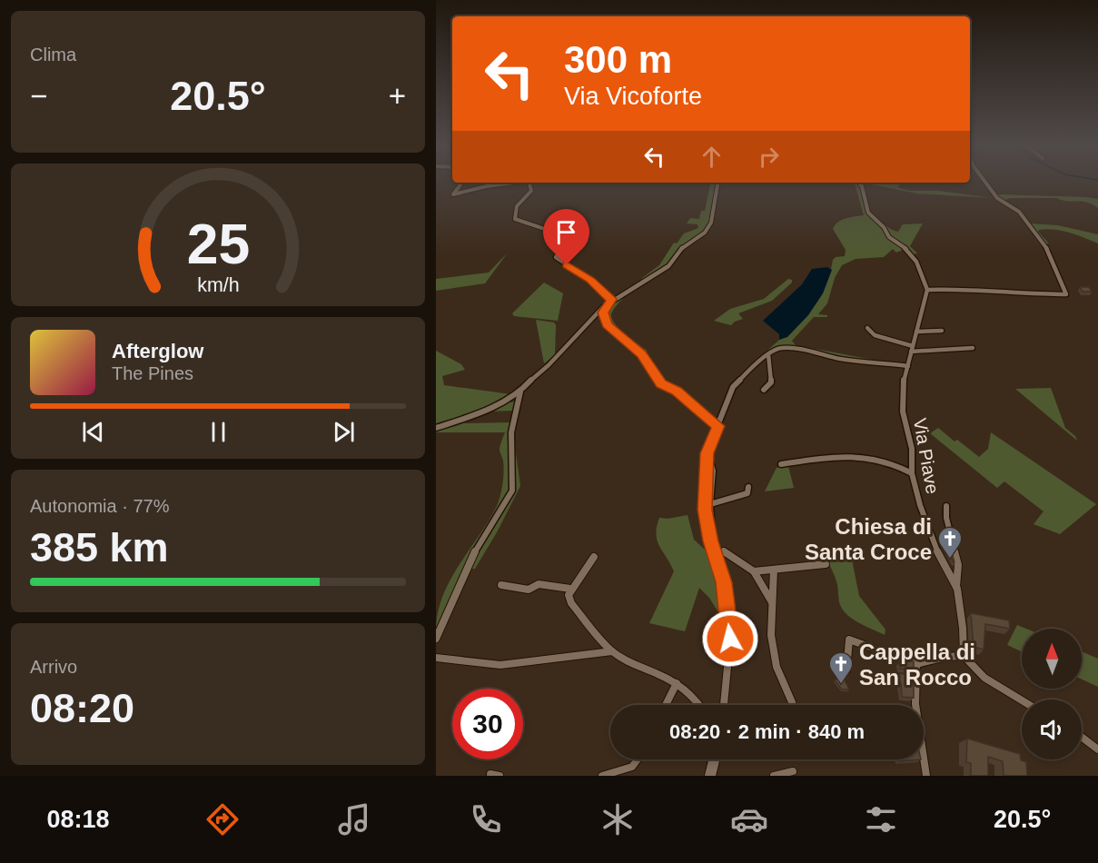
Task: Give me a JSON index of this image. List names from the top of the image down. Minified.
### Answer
{"streets":{"street":["Via Piave"]},"places":{"church":["Chiesa di Santa Croce","Cappella di San Rocco"]},"north":"top","page":{"tile":["Clima",["Autonomia · 77%","385 km"],["Arrivo","08:20"]],"turn":["300 m","Via Vicoforte"],"heat":["−","20.5°","+"],"song":["Afterglow","The Pines"],"limit":"30","trip":"08:20 · 2 min · 840 m","tabs":["08:18","20.5°"],"gauge":["25","km/h"]}}
